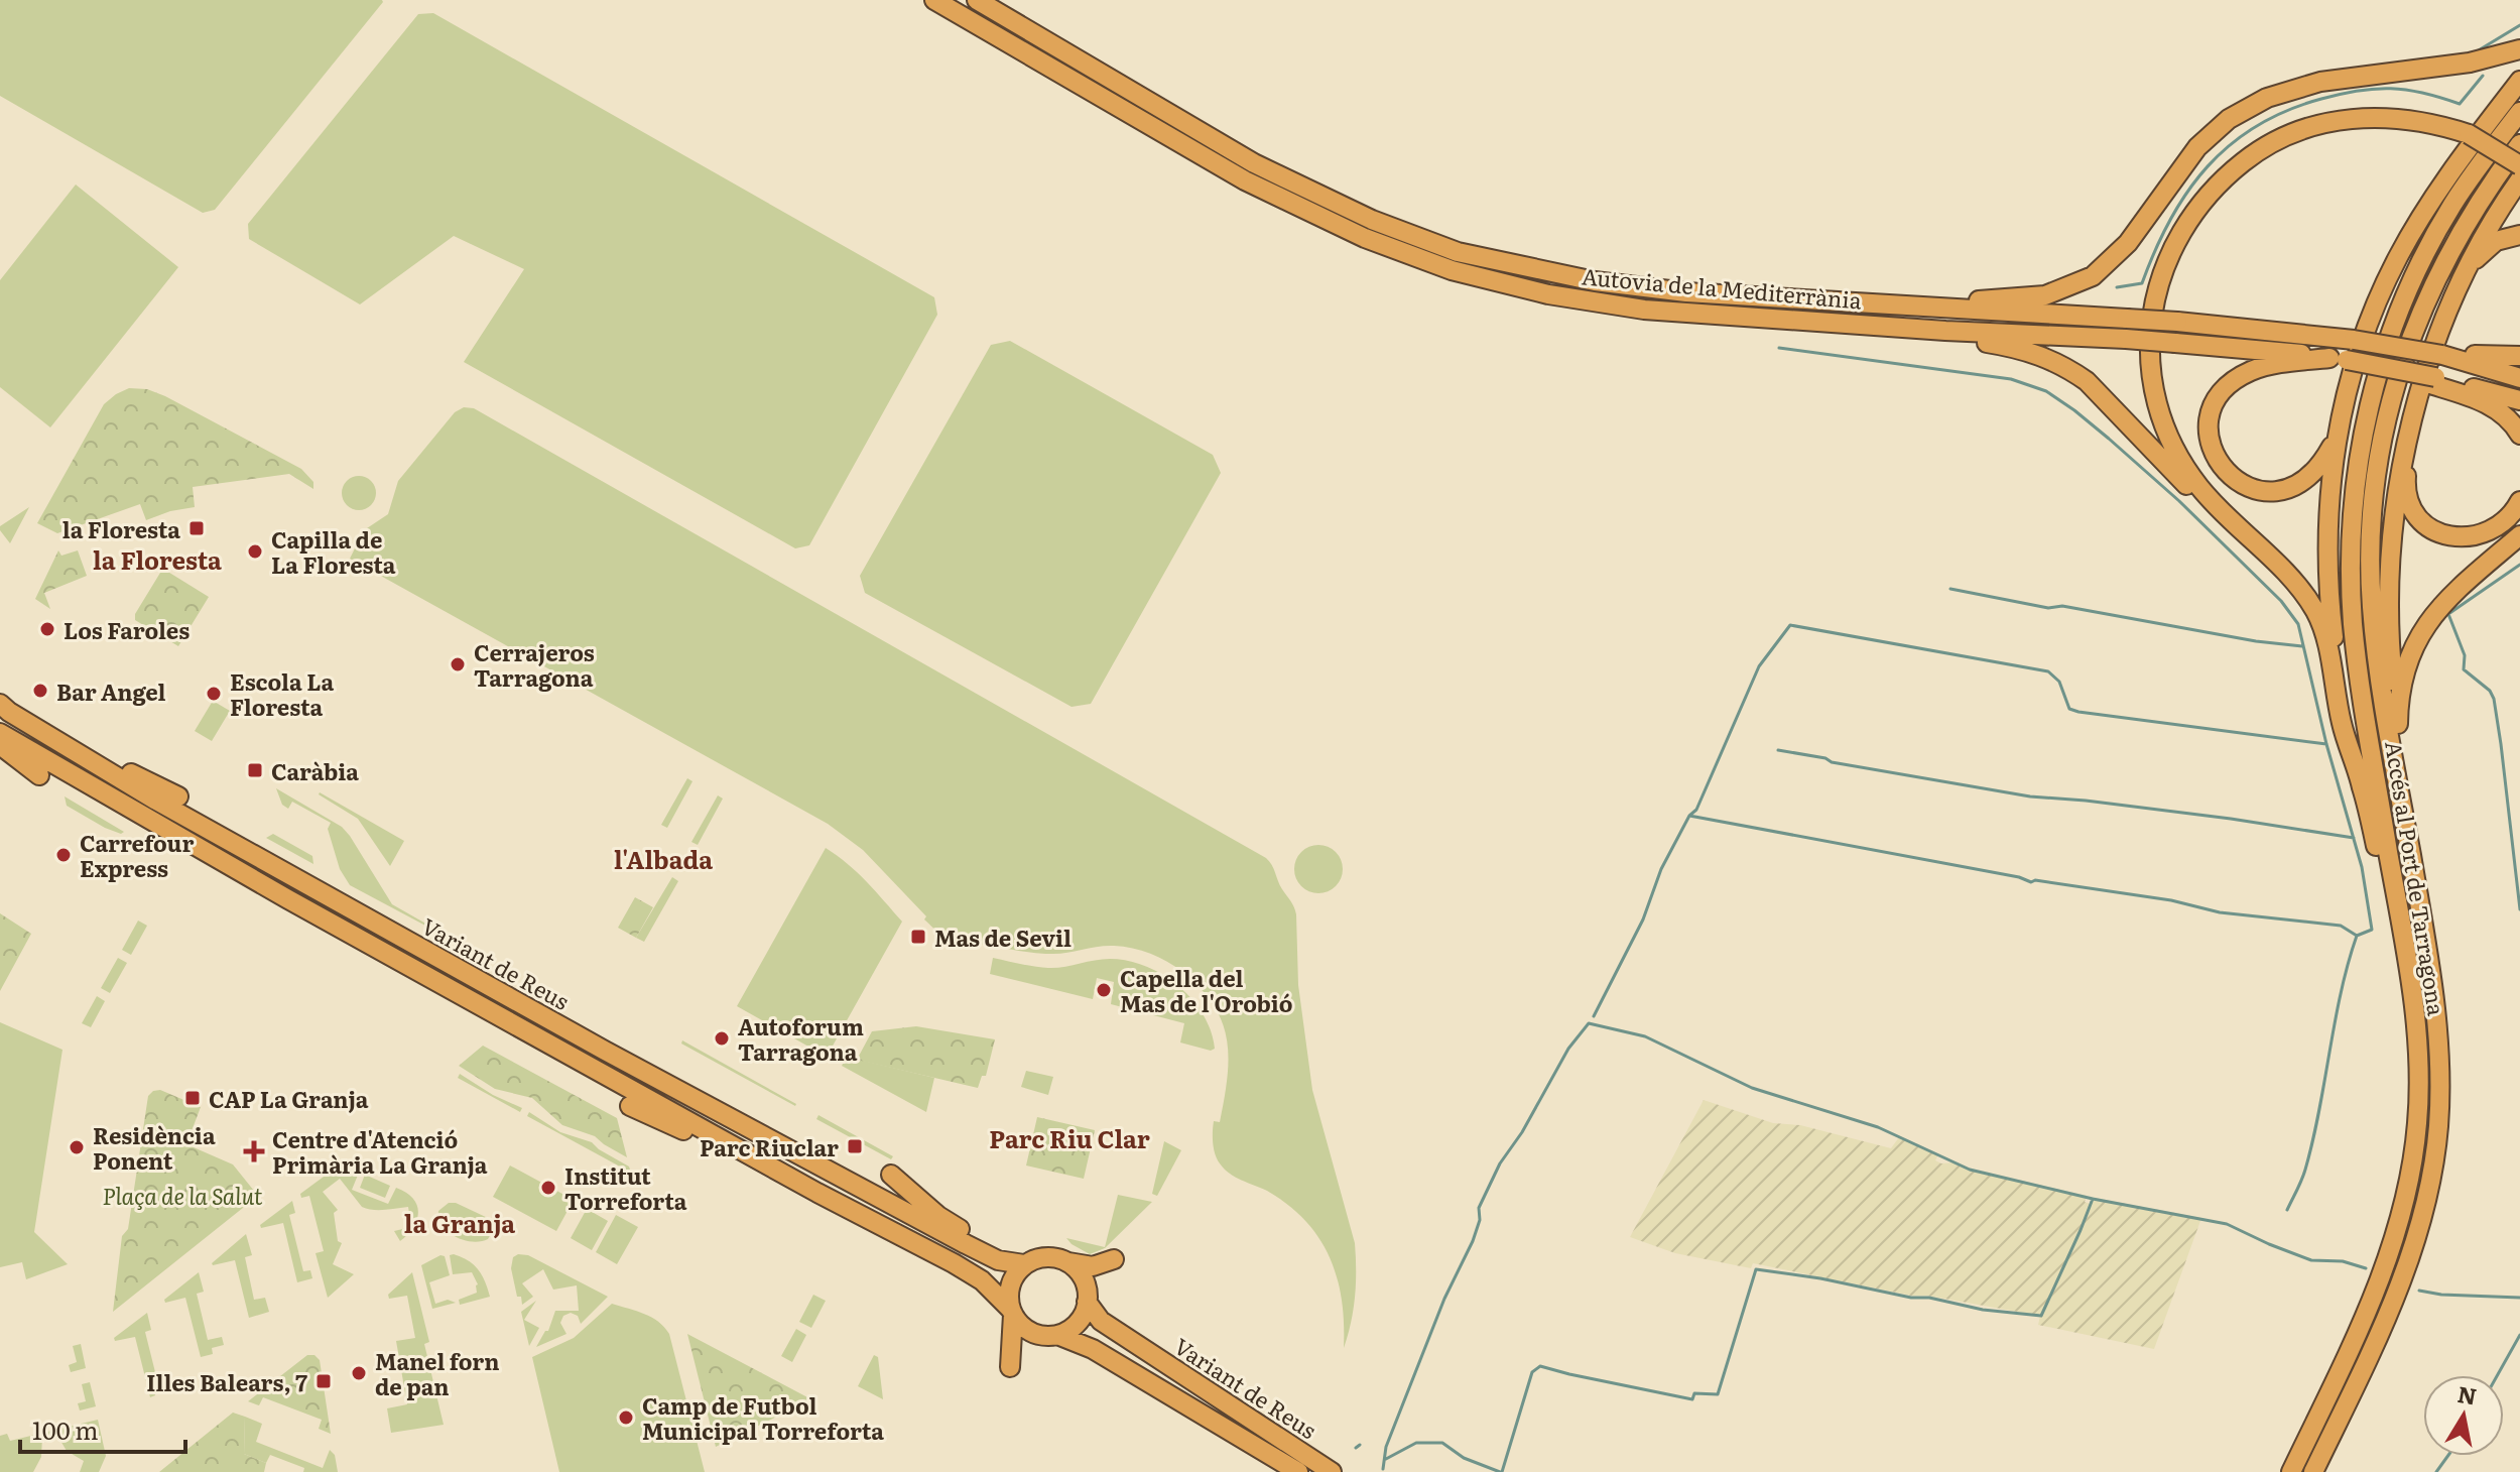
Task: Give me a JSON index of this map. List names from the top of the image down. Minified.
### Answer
{"streets":{"highway":["Autovia de la Mediterrània","Accés al Port de Tarragona","Variant de Reus"]},"crossings":[["Autovia de la Mediterrània","Accés al Port de Tarragona"]],"districts":["la Floresta","l'Albada","Parc Riu Clar","la Granja"],"parks":["Plaça de la Salut"],"places":{"transit":["la Floresta","Caràbia","Mas de Sevil","CAP La Granja","Parc Riuclar","Illes Balears, 7"],"other":["Capilla de La Floresta","Los Faroles","Cerrajeros Tarragona","Bar Angel","Escola La Floresta","Carrefour Express","Capella del Mas de l'Orobió","Autoforum Tarragona","Residència Ponent","Institut Torreforta","Manel forn de pan","Camp de Futbol Municipal Torreforta"],"health":["Centre d'Atenció Primària La Granja"]},"scale_bar":"100 m","north":"top"}
